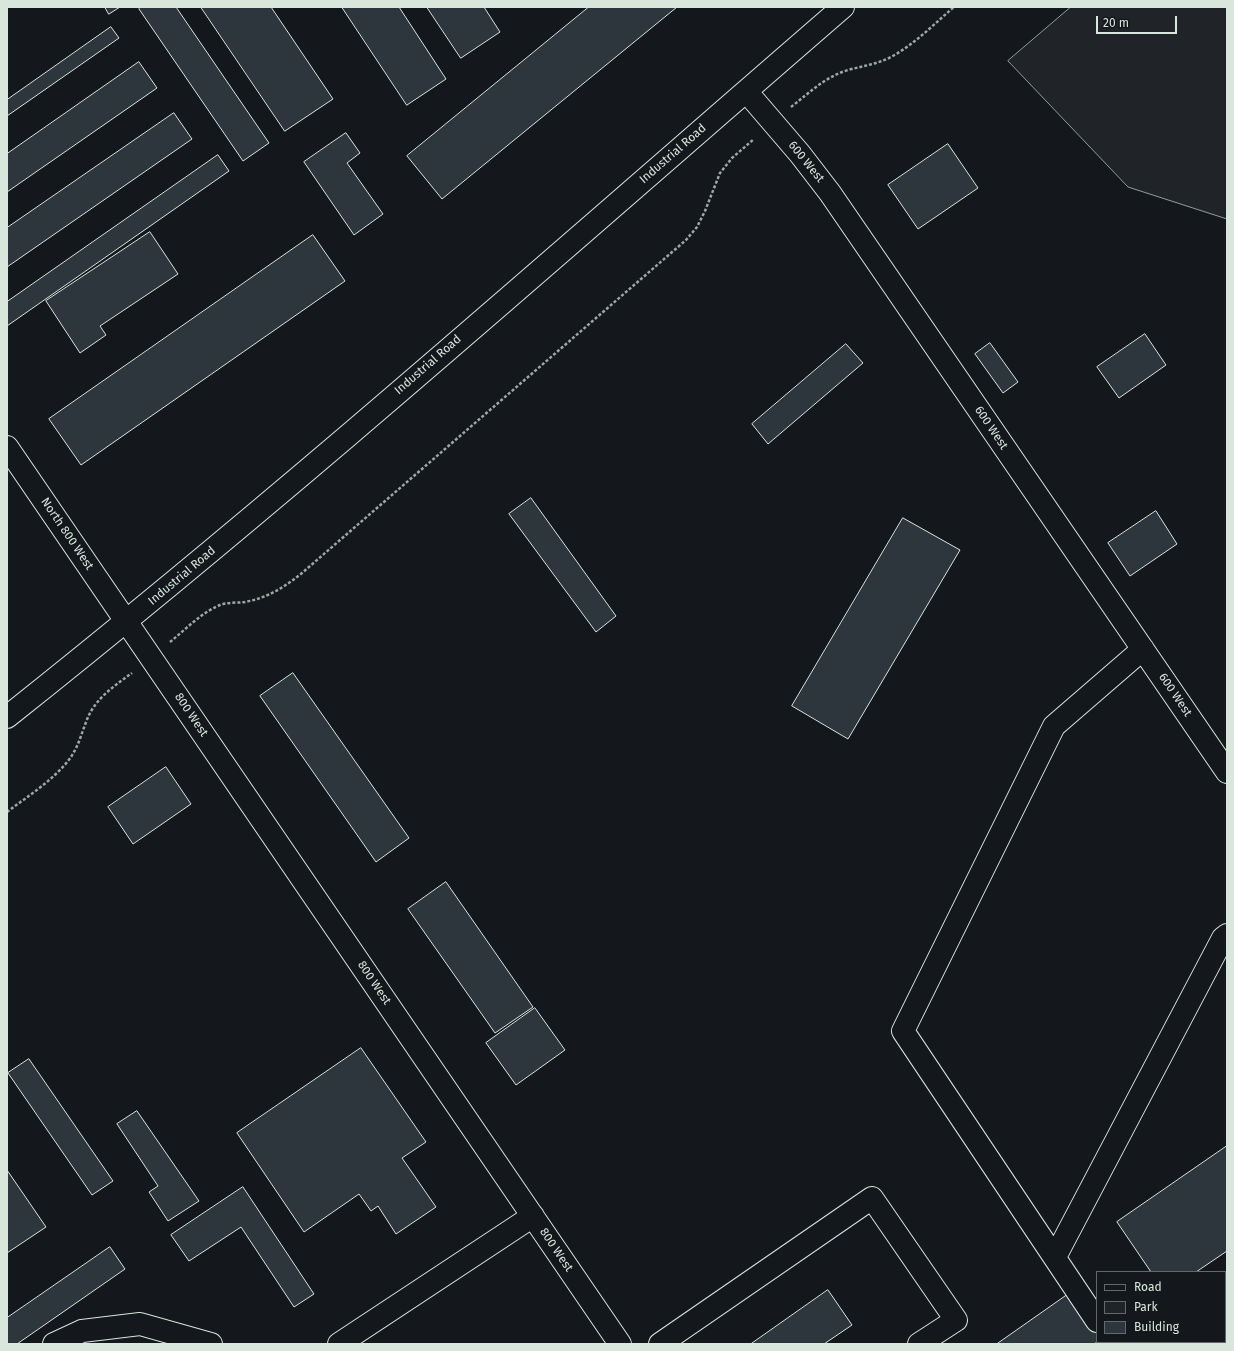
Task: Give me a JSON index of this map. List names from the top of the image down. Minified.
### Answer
{"streets":{"street":["Industrial Road","600 West","North 800 West","800 West"]},"crossings":[["Industrial Road","600 West"],["Industrial Road","North 800 West"],["Industrial Road","800 West"],["North 800 West","800 West"]],"legend":["Road","Park","Building"],"scale_bar":"20 m"}
